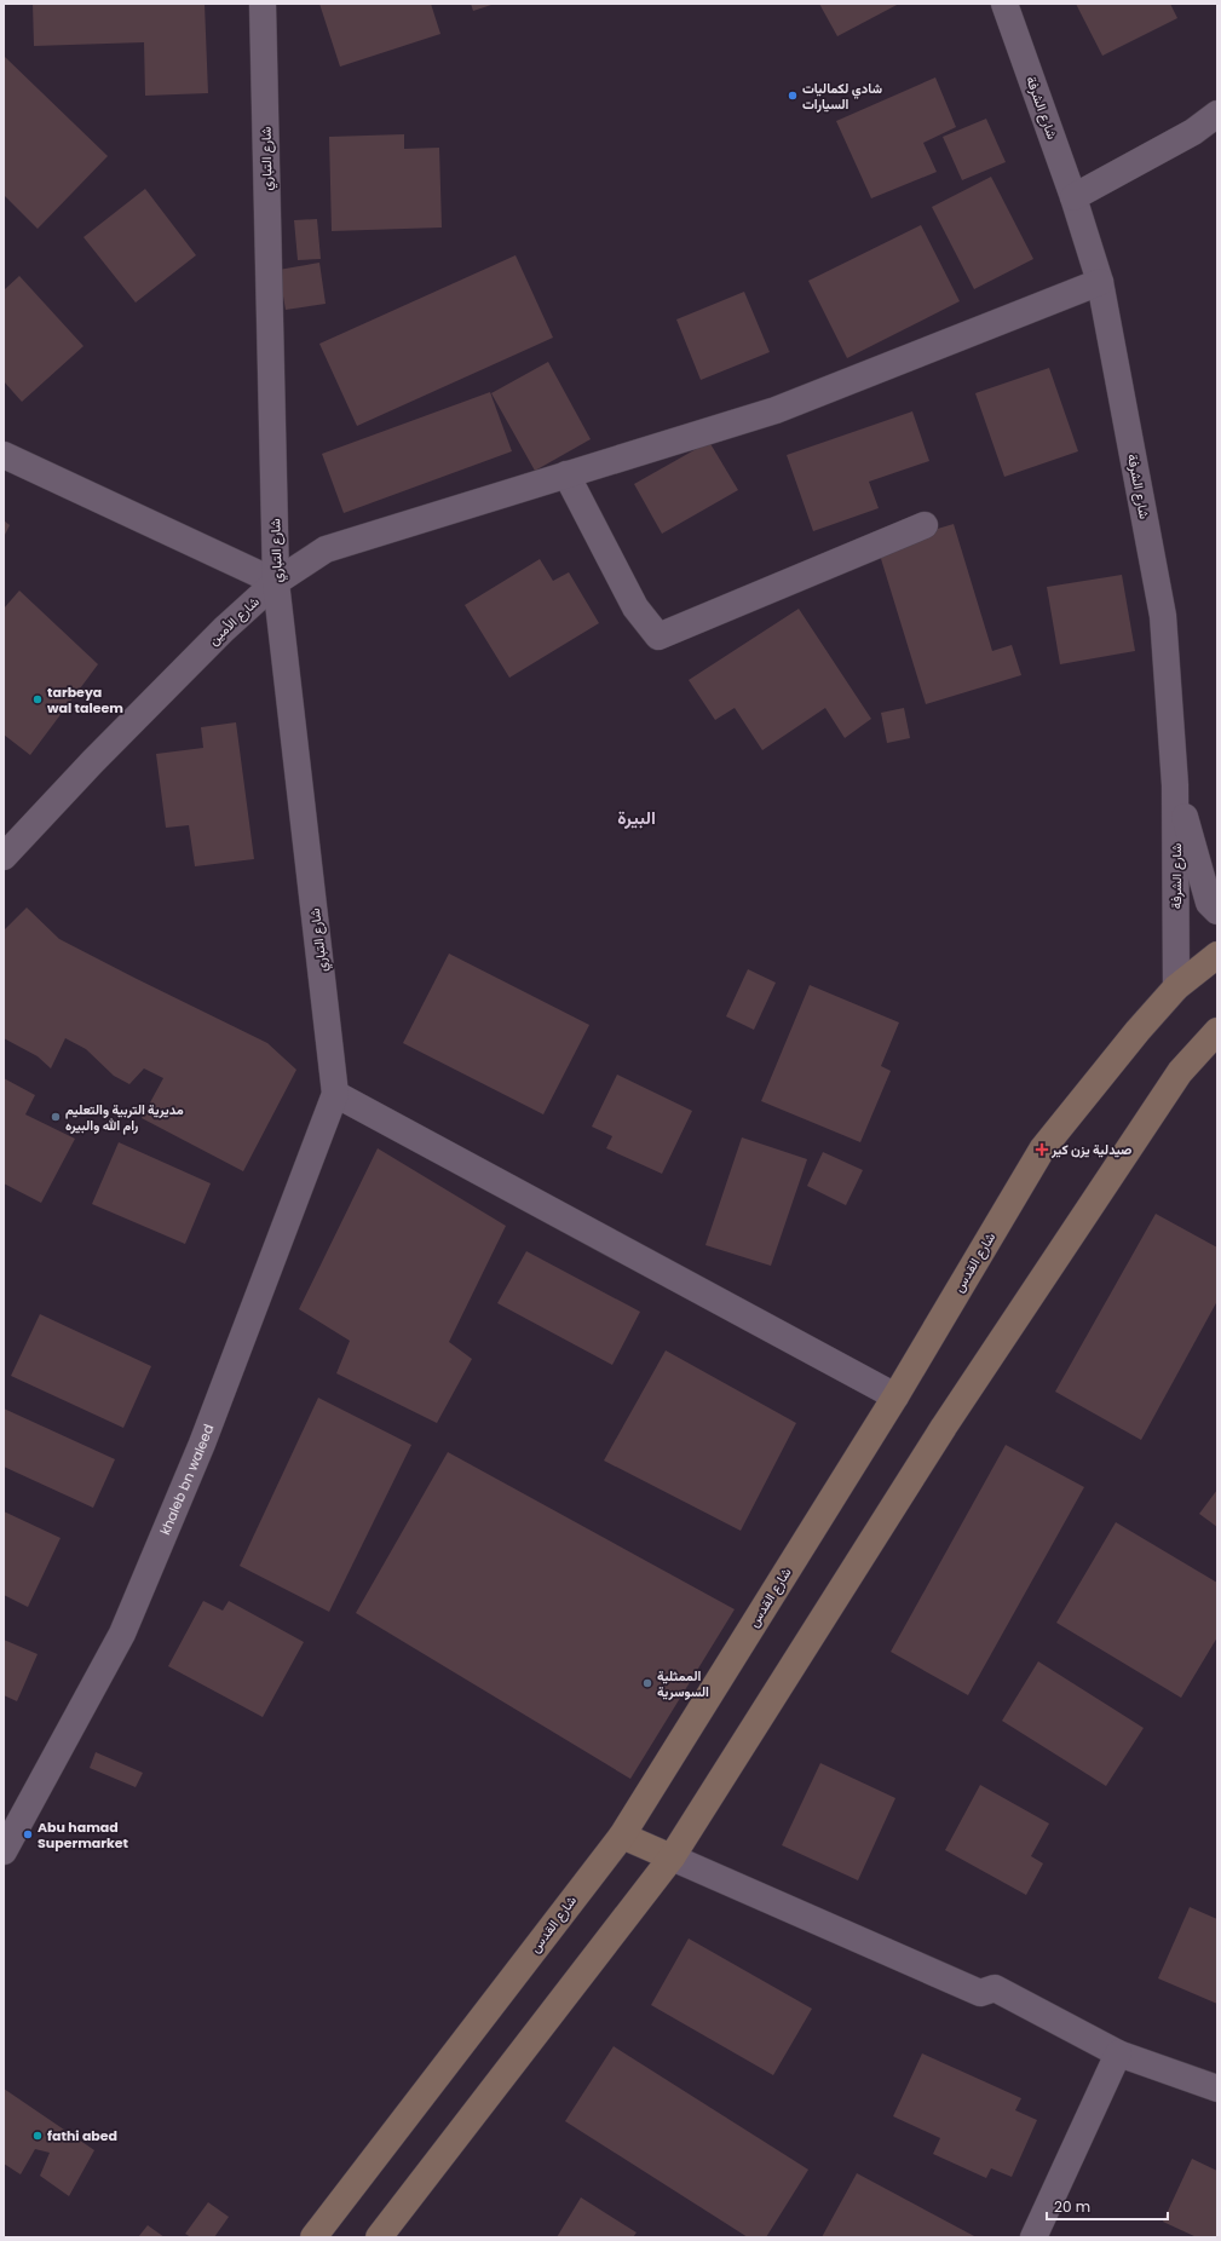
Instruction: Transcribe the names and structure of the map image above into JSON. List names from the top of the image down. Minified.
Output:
{"streets":{"main road":["شارع القدس"],"street":["شارع الشرفة","شارع التباري","شارع الأمين","khaleb bn waleed"]},"crossings":[["شارع الشرفة","شارع الأمين"],["شارع الشرفة","شارع القدس"],["شارع التباري","شارع الأمين"],["شارع التباري","khaleb bn waleed"]],"districts":["البيرة"],"places":{"other":["شادي لكماليات السيارات","tarbeya wal taleem","مديرية التربية والتعليم رام الله والبيره","الممثلية السوسرية","Abu hamad Supermarket","fathi abed"],"health":["صيدلية يزن كير"]},"scale_bar":"20 m"}
